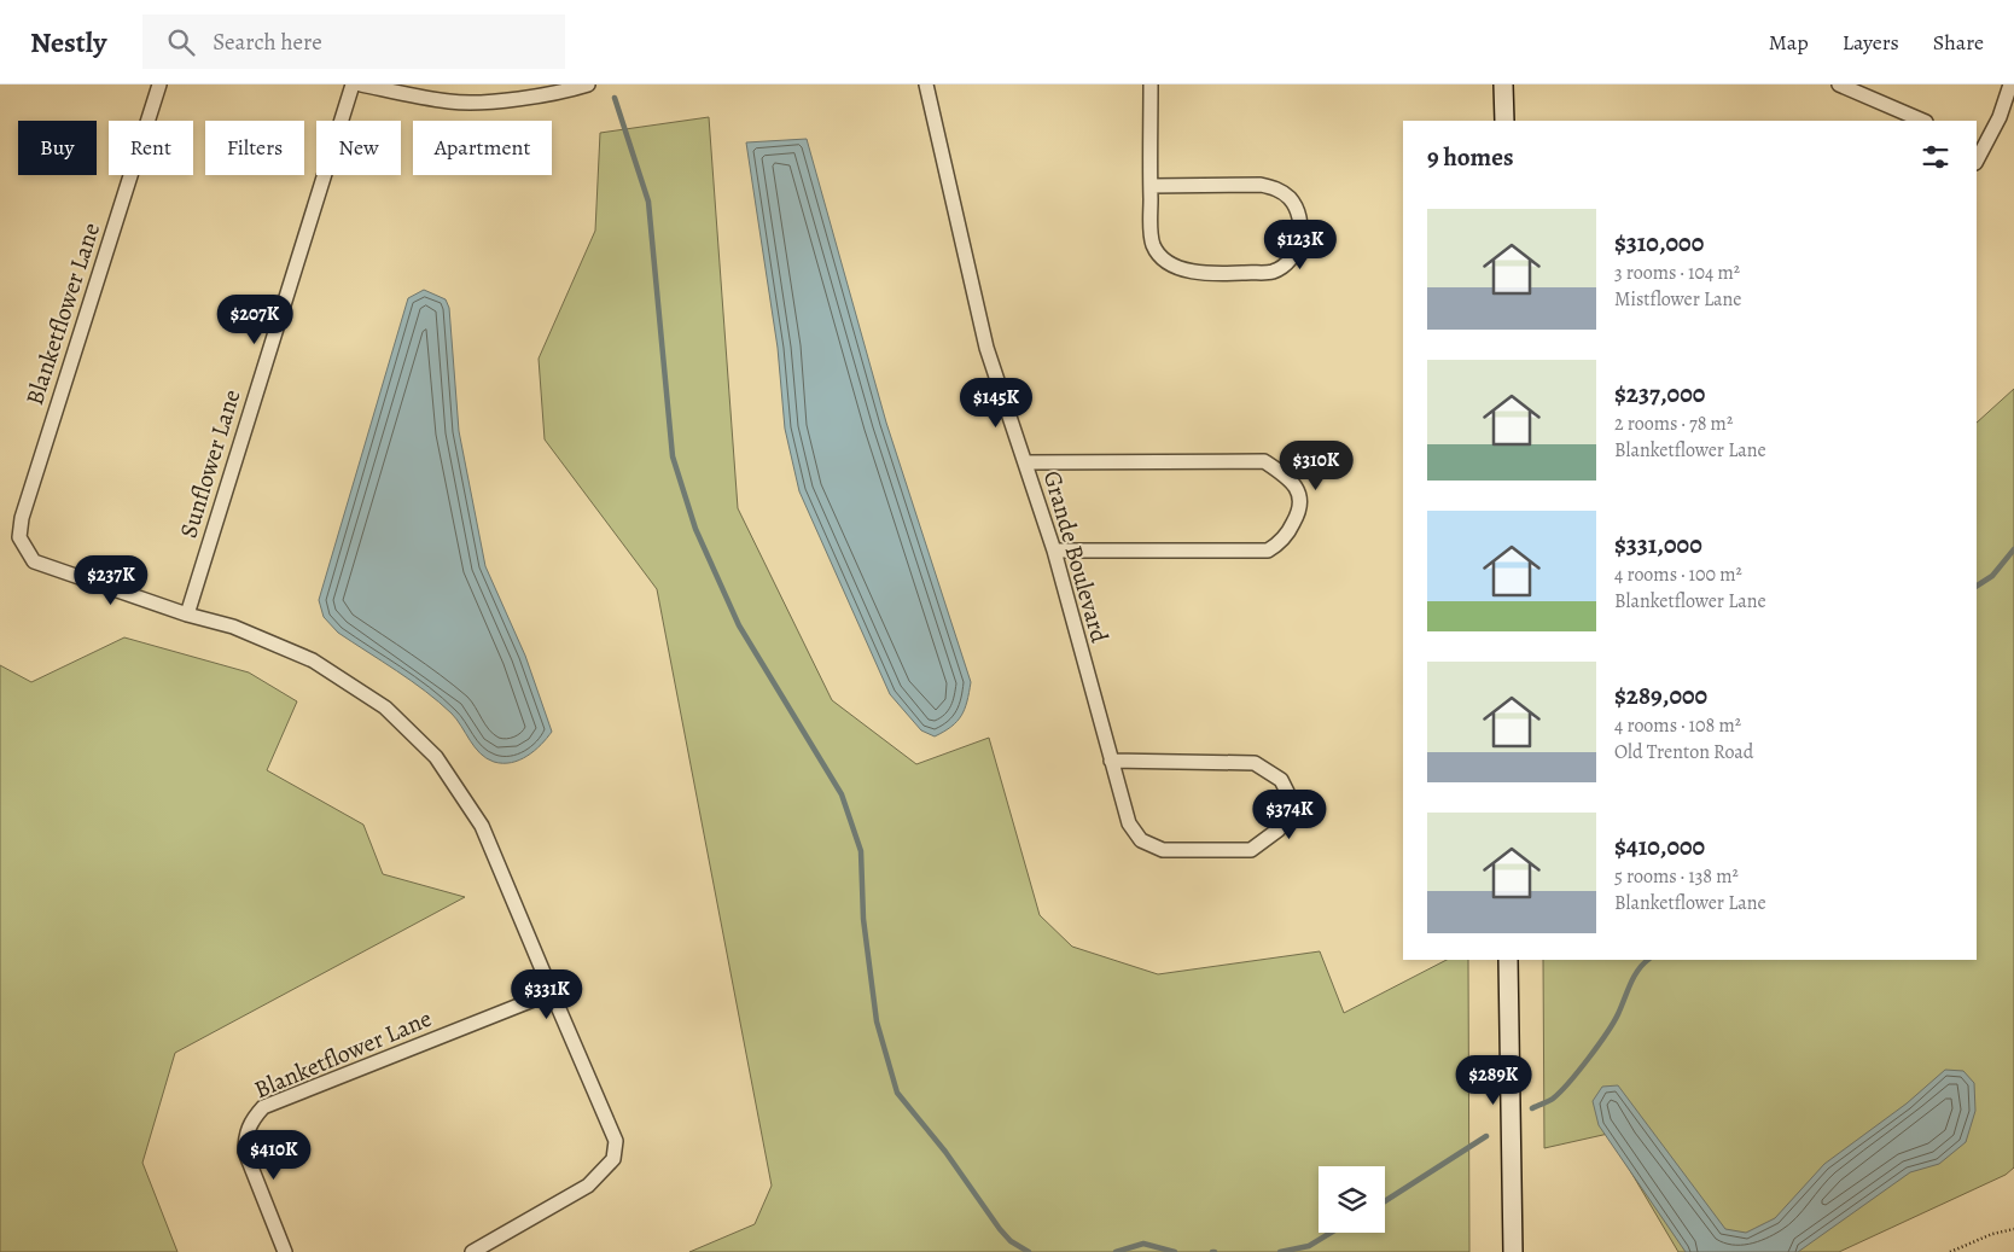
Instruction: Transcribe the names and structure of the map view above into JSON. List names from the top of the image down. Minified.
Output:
{"streets":{"street":["Blanketflower Lane","Sunflower Lane","Grande Boulevard"]},"crossings":[["Blanketflower Lane","Sunflower Lane"]],"page":{"header":"Nestly","search":"Search here","nav":["Map","Layers","Share"],"chip":["Buy","Rent","Filters","New","Apartment"],"heading":"9 homes","list":[{"name":"$310,000","note":"3 rooms · 104 m² · Mistflower Lane"},{"name":"$237,000","note":"2 rooms · 78 m² · Blanketflower Lane"},{"name":"$331,000","note":"4 rooms · 100 m² · Blanketflower Lane"},{"name":"$289,000","note":"4 rooms · 108 m² · Old Trenton Road"},{"name":"$410,000","note":"5 rooms · 138 m² · Blanketflower Lane"}],"price":["$123K","$207K","$145K","$310K","$237K","$374K","$331K","$289K","$410K"]}}
